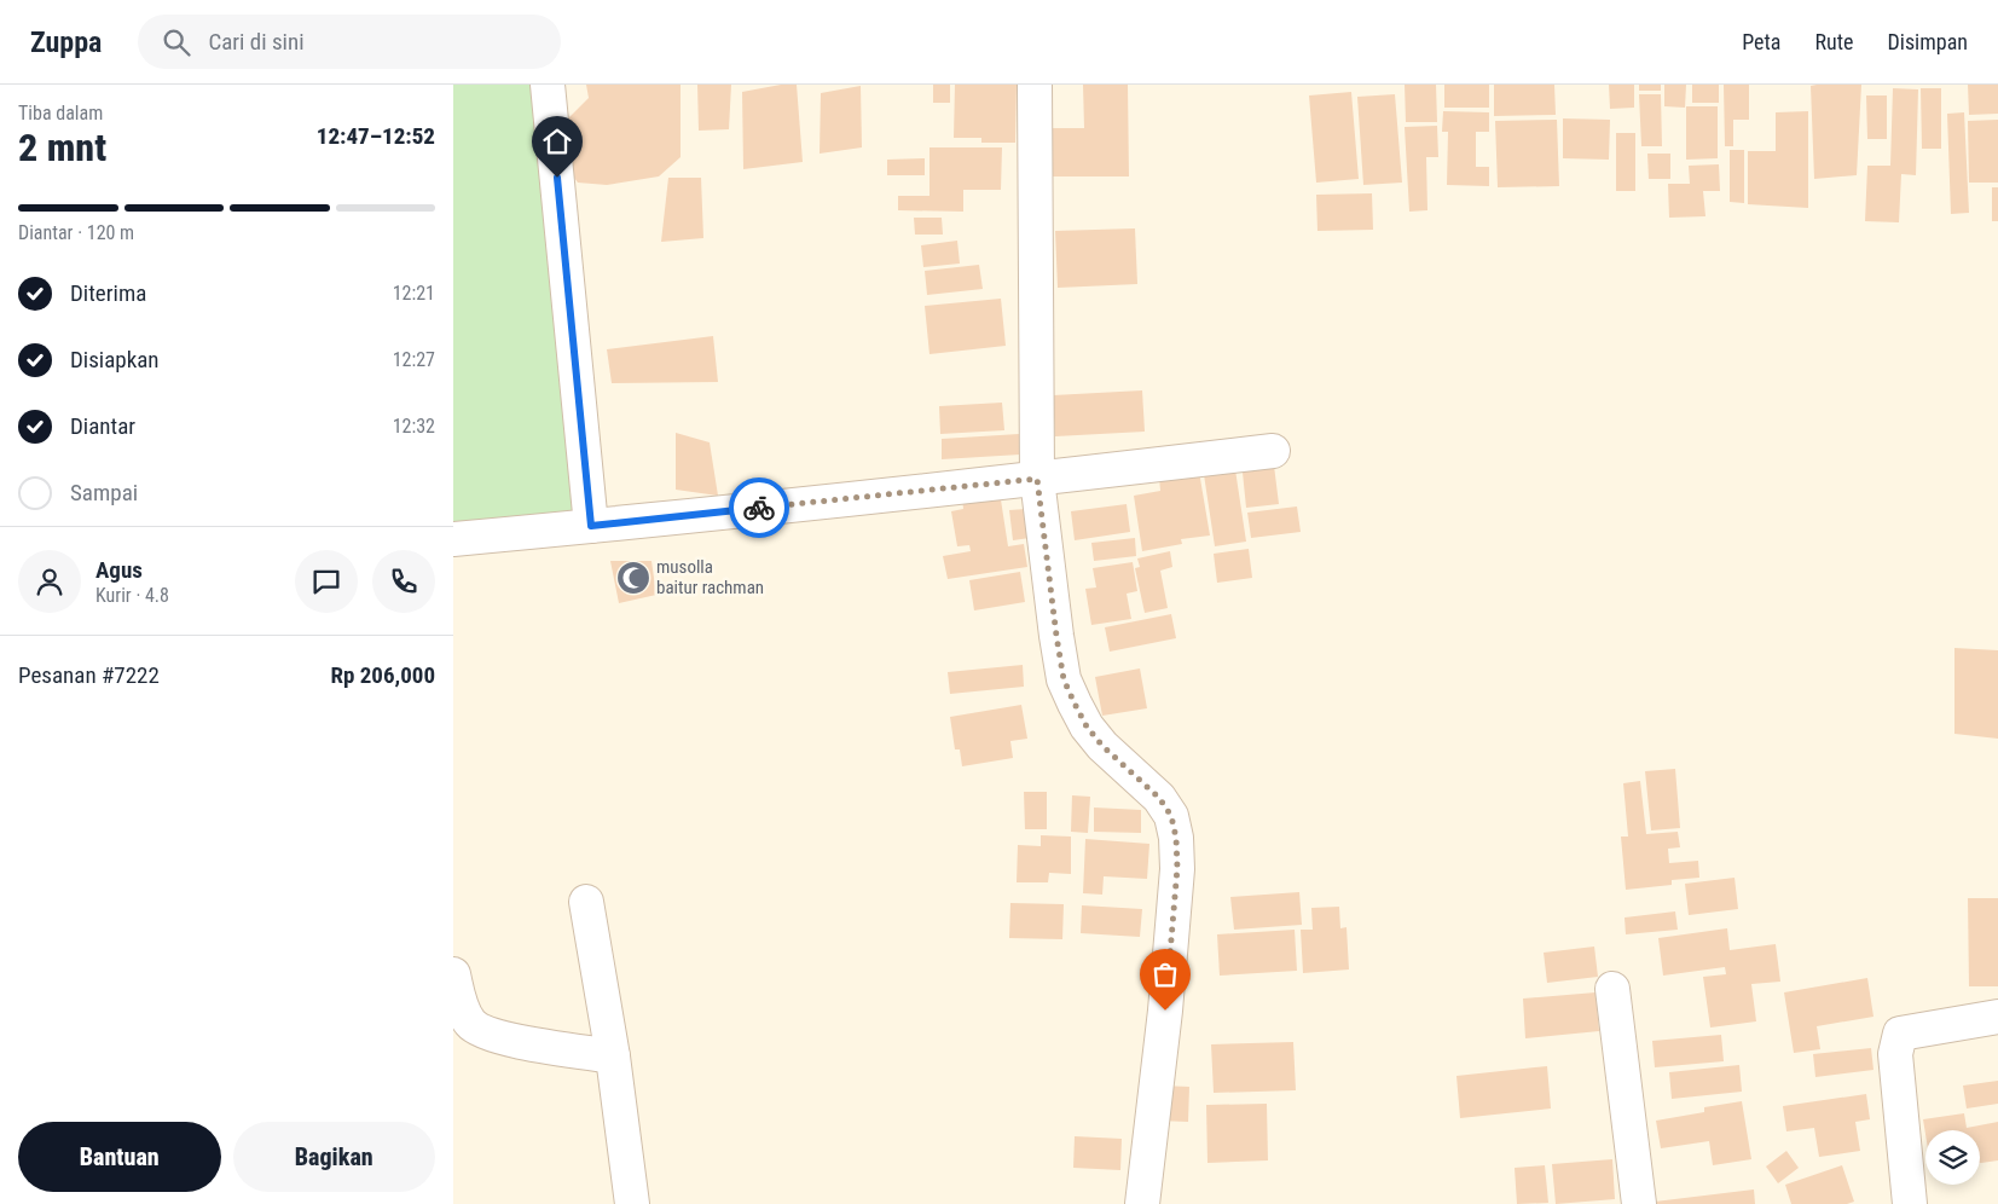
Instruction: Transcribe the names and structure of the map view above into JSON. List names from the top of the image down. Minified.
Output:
{"places":{"mosque":["musolla baitur rachman"]},"page":{"header":"Zuppa","search":"Cari di sini","nav":["Peta","Rute","Disimpan"],"heading":["2 mnt","Tiba dalam","12:47–12:52"],"panel":["Agus","Kurir · 4.8","Pesanan #7222","Rp 206,000"],"bar":"Diantar · 120 m","list":[["Diterima","12:21"],["Disiapkan","12:27"],["Diantar","12:32"],"Sampai"],"buttons":["Bantuan","Bagikan"]}}
